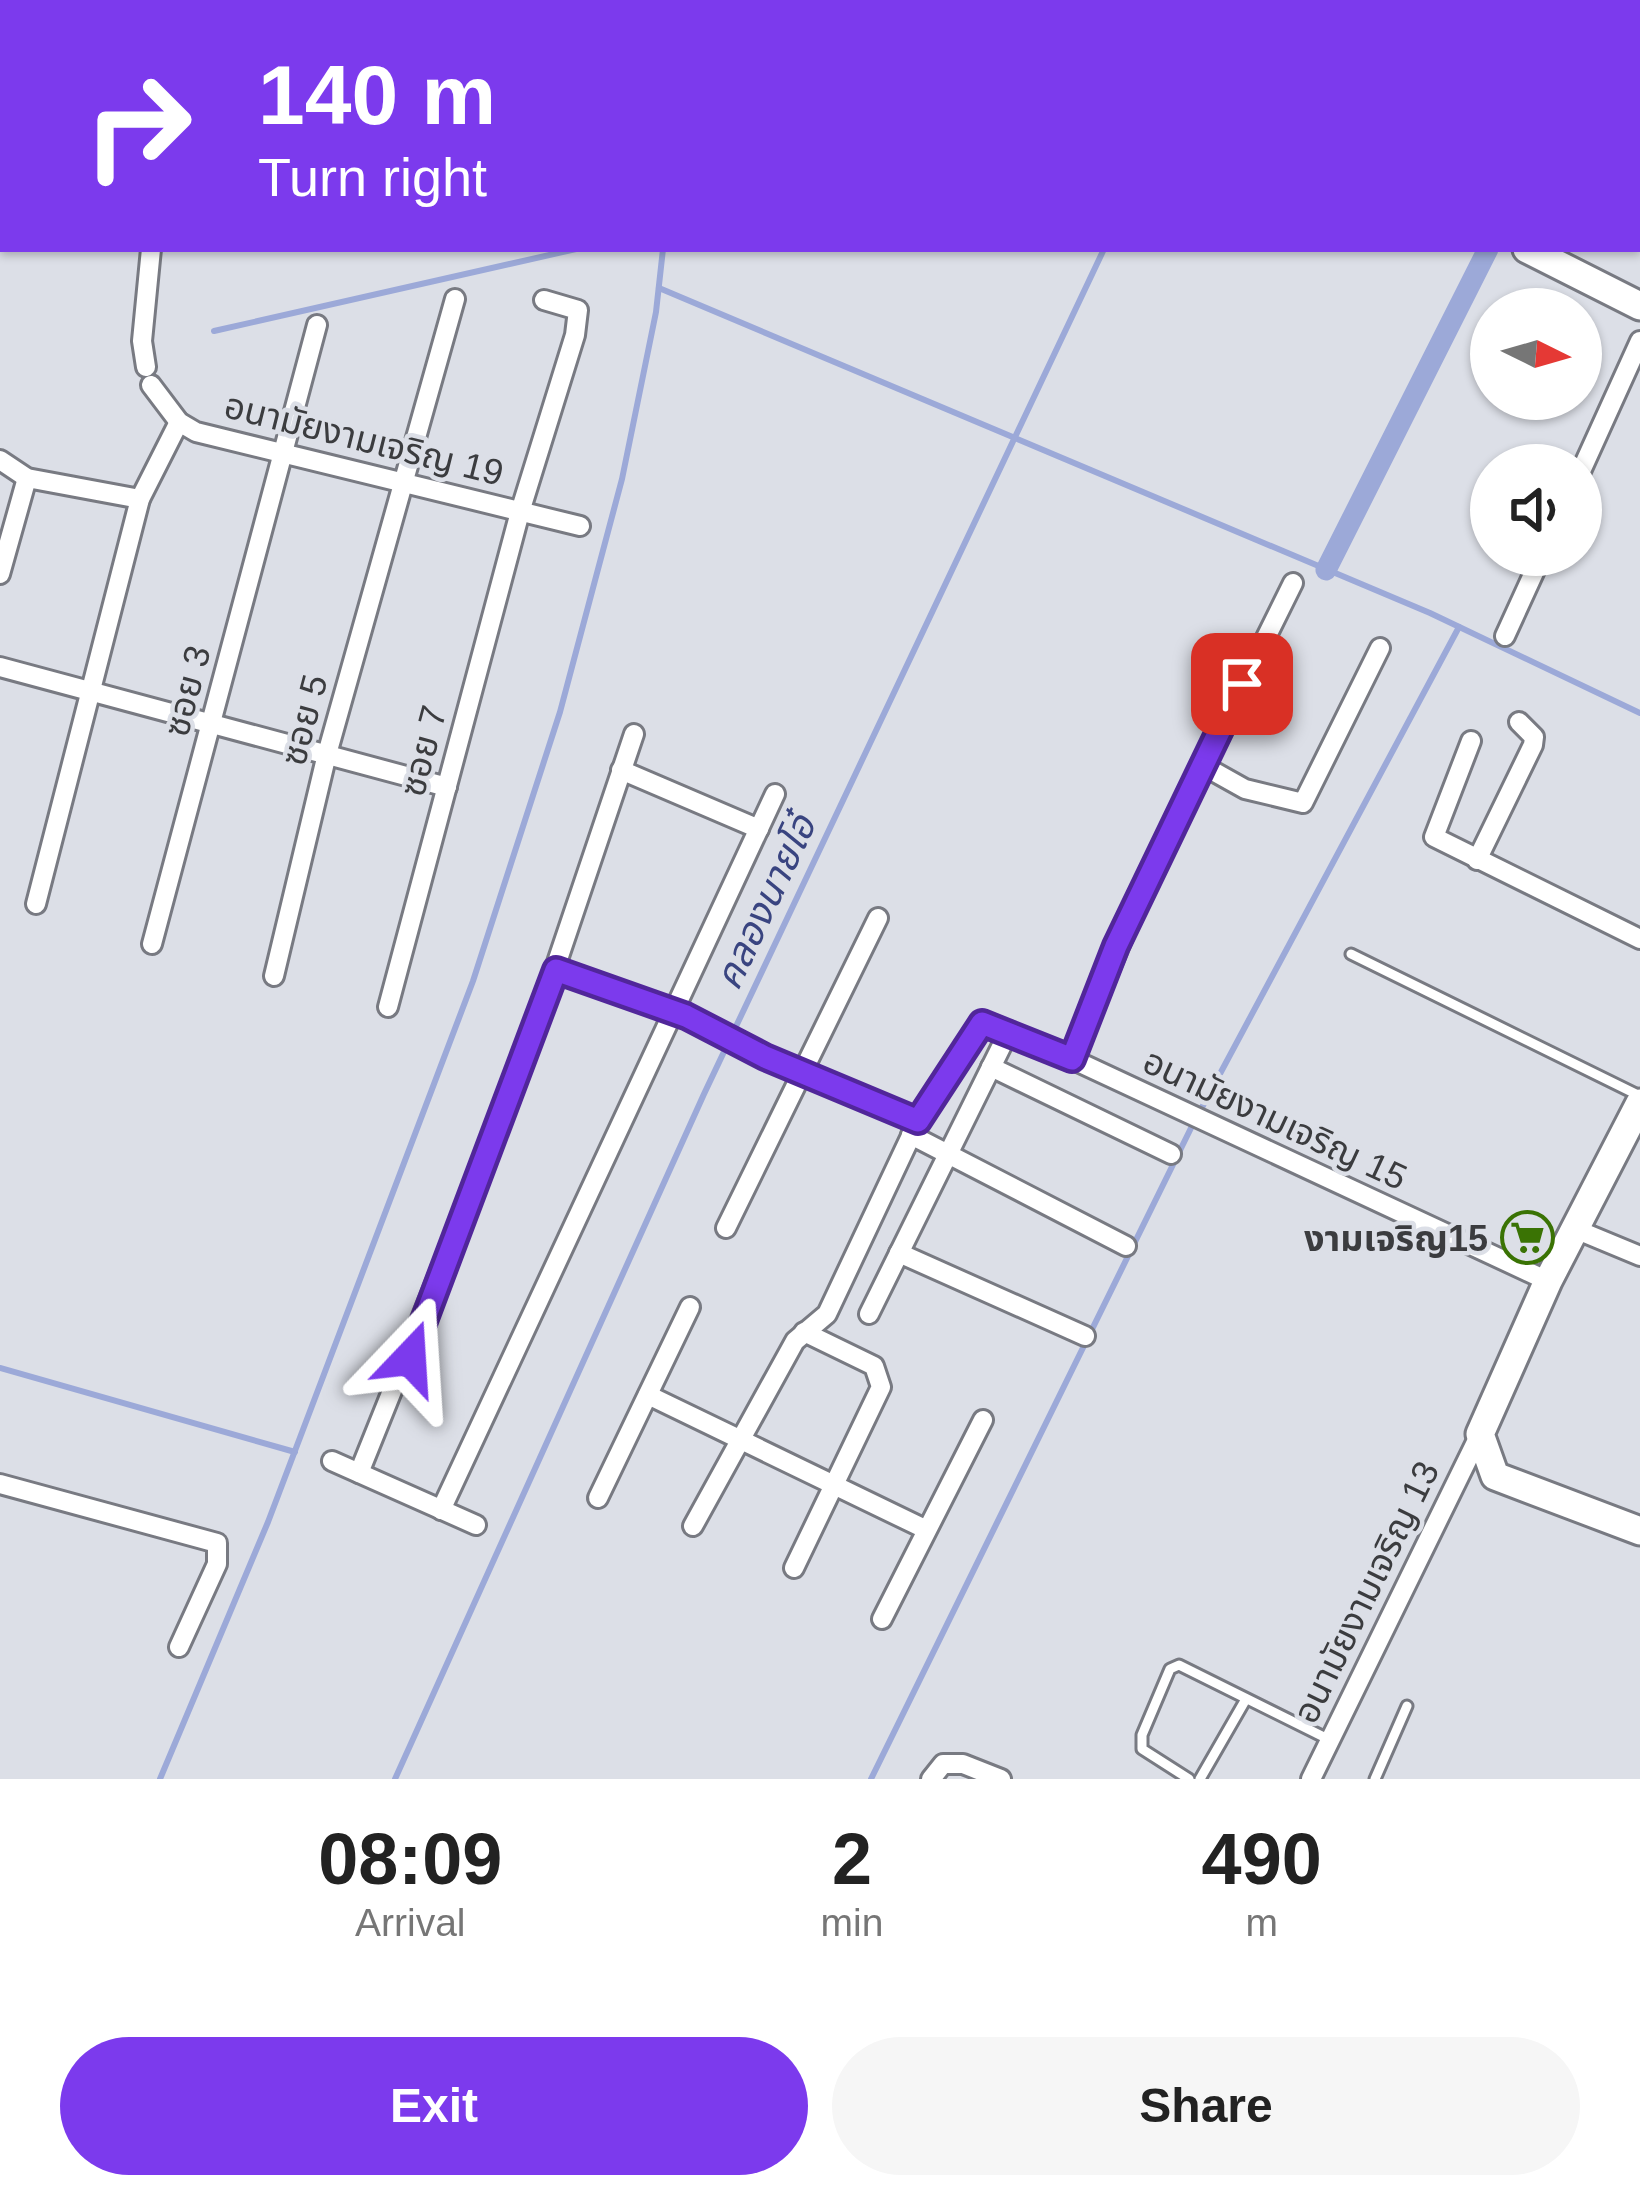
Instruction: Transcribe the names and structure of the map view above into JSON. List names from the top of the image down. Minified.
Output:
{"streets":{"street":["อนามัยงามเจริญ 19","ซอย 3","ซอย 5","ซอย 7","อนามัยงามเจริญ 15","อนามัยงามเจริญ 13"]},"crossings":[["อนามัยงามเจริญ 19","ซอย 3"],["อนามัยงามเจริญ 19","ซอย 5"],["อนามัยงามเจริญ 19","ซอย 7"]],"water":["คลองนายโอ๋"],"places":{"supermarket":["งามเจริญ15"]},"north":"right","page":{"turn":["140 m","Turn right"],"eta":["08:09","Arrival","2","min","490","m"],"buttons":["Exit","Share"]}}
